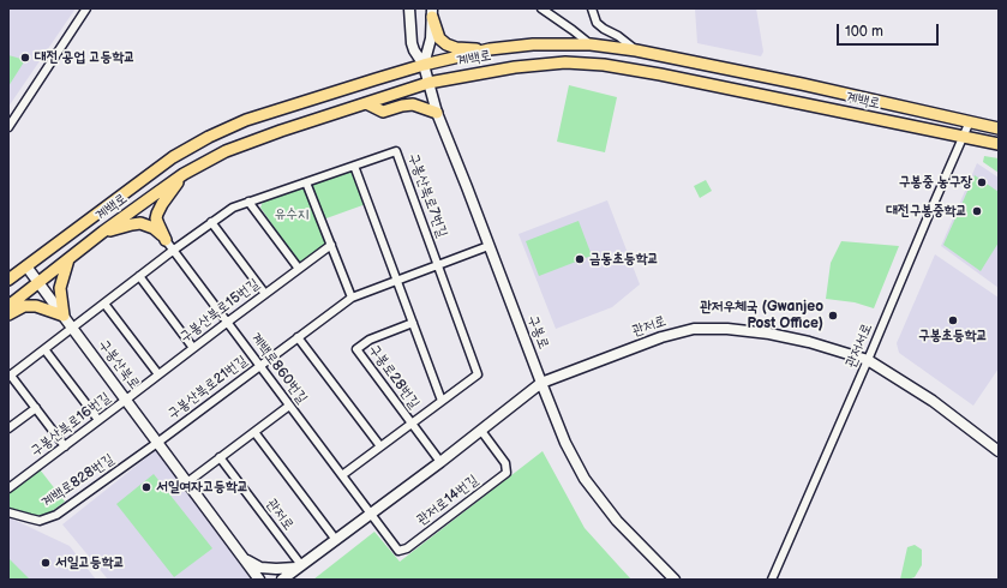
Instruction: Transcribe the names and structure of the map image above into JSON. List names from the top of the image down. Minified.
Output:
{"streets":{"main road":["계백로"],"street":["구봉산북로7번길","구봉산북로15번길","관저로","구봉로","관저서로","구봉산북로","계백로860번길","구봉로28번길","구봉산북로21번길","구봉산북로16번길","계백로828번길","관저로14번길"]},"crossings":[["계백로","구봉로"],["계백로","관저서로"],["계백로","구봉산북로"],["구봉산북로7번길","구봉산북로"],["구봉산북로7번길","계백로860번길"],["구봉산북로7번길","구봉로28번길"],["구봉산북로7번길","구봉산북로21번길"],["구봉산북로15번길","구봉산북로"],["구봉산북로15번길","계백로860번길"],["구봉산북로15번길","구봉산북로16번길"],["관저로","구봉로"],["관저로","관저서로"],["관저로","계백로860번길"],["관저로","구봉로28번길"],["관저로","관저로14번길"],["구봉로","구봉산북로21번길"],["구봉산북로","구봉산북로21번길"],["구봉산북로","구봉산북로16번길"],["구봉산북로","계백로828번길"],["계백로860번길","구봉로28번길"],["계백로860번길","구봉산북로21번길"],["계백로860번길","관저로14번길"],["구봉로28번길","구봉산북로21번길"],["구봉산북로21번길","계백로828번길"]],"parks":["유수지"],"places":["대전 공업 고등학교","구봉중 농구장","대전구봉중학교","금동초등학교","관저우체국 (Gwanjeo Post Office)","구봉초등학교","서일여자고등학교","서일고등학교"],"scale_bar":"100 m"}
